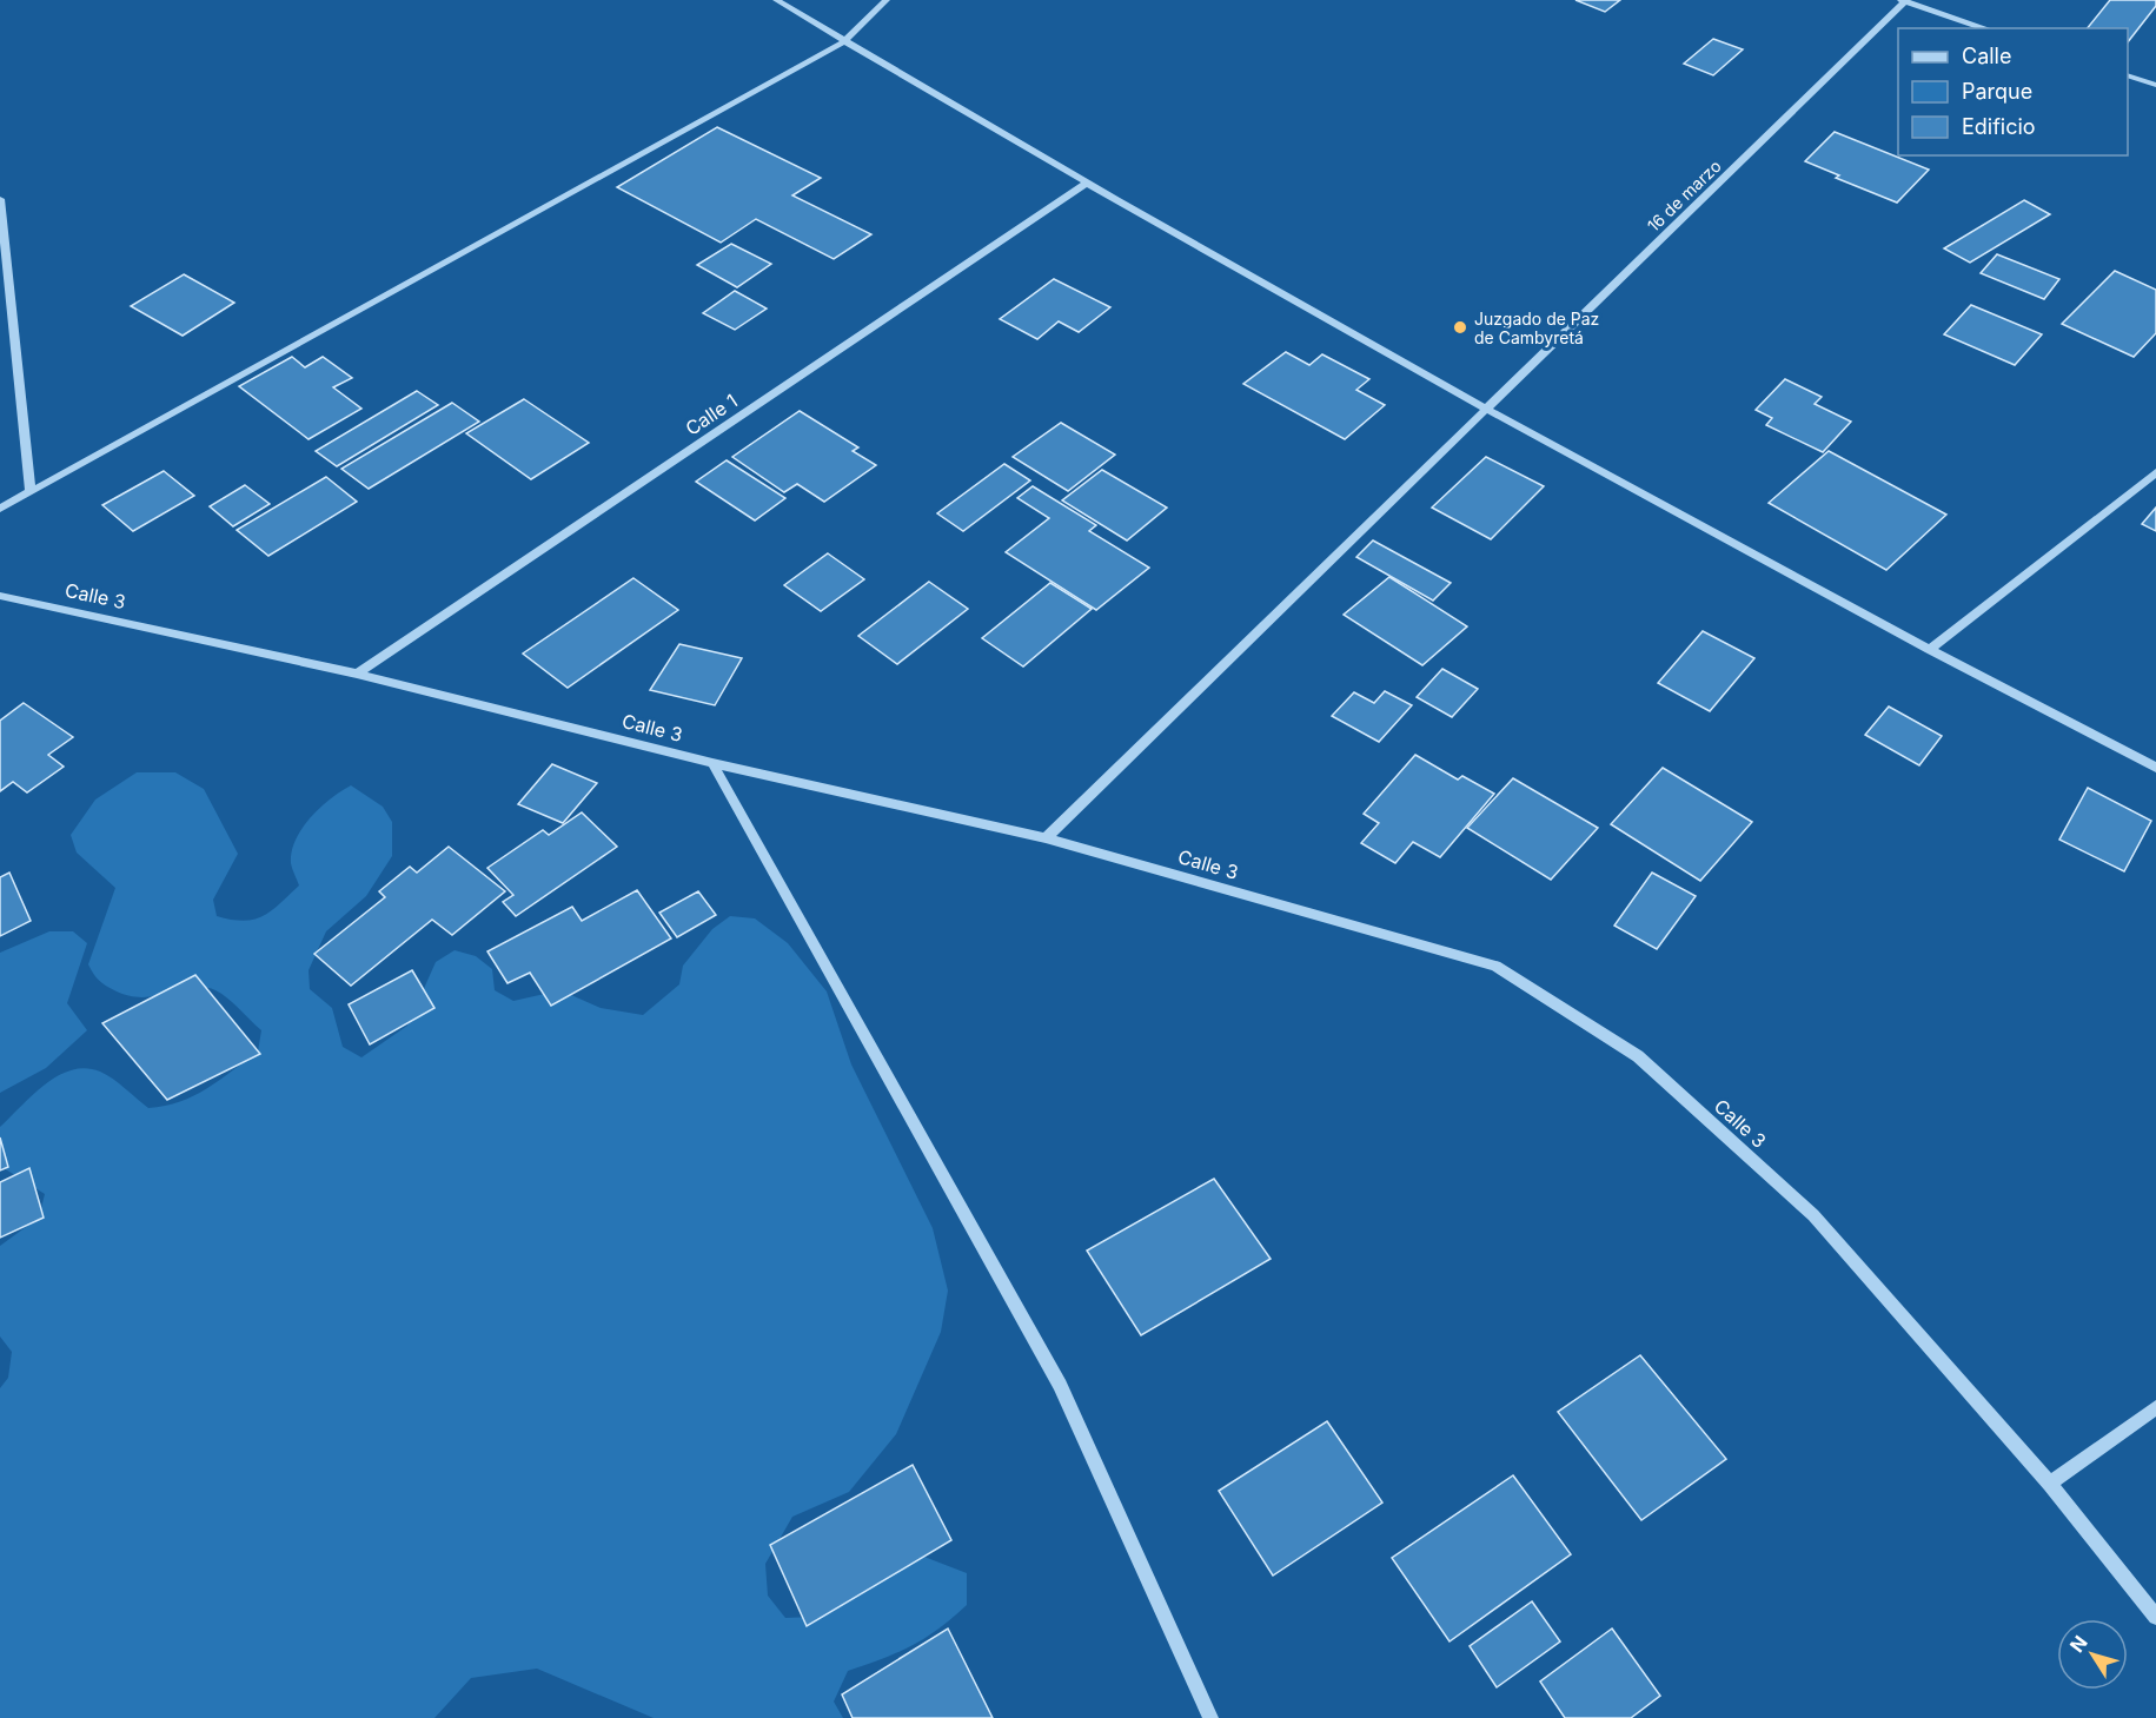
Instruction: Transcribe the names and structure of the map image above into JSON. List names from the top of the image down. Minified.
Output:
{"streets":{"street":["16 de marzo","Calle 1","Calle 3"]},"crossings":[["16 de marzo","Calle 3"],["Calle 1","Calle 3"]],"places":["Juzgado de Paz de Cambyretá"],"legend":["Calle","Parque","Edificio"],"north":"top left"}
